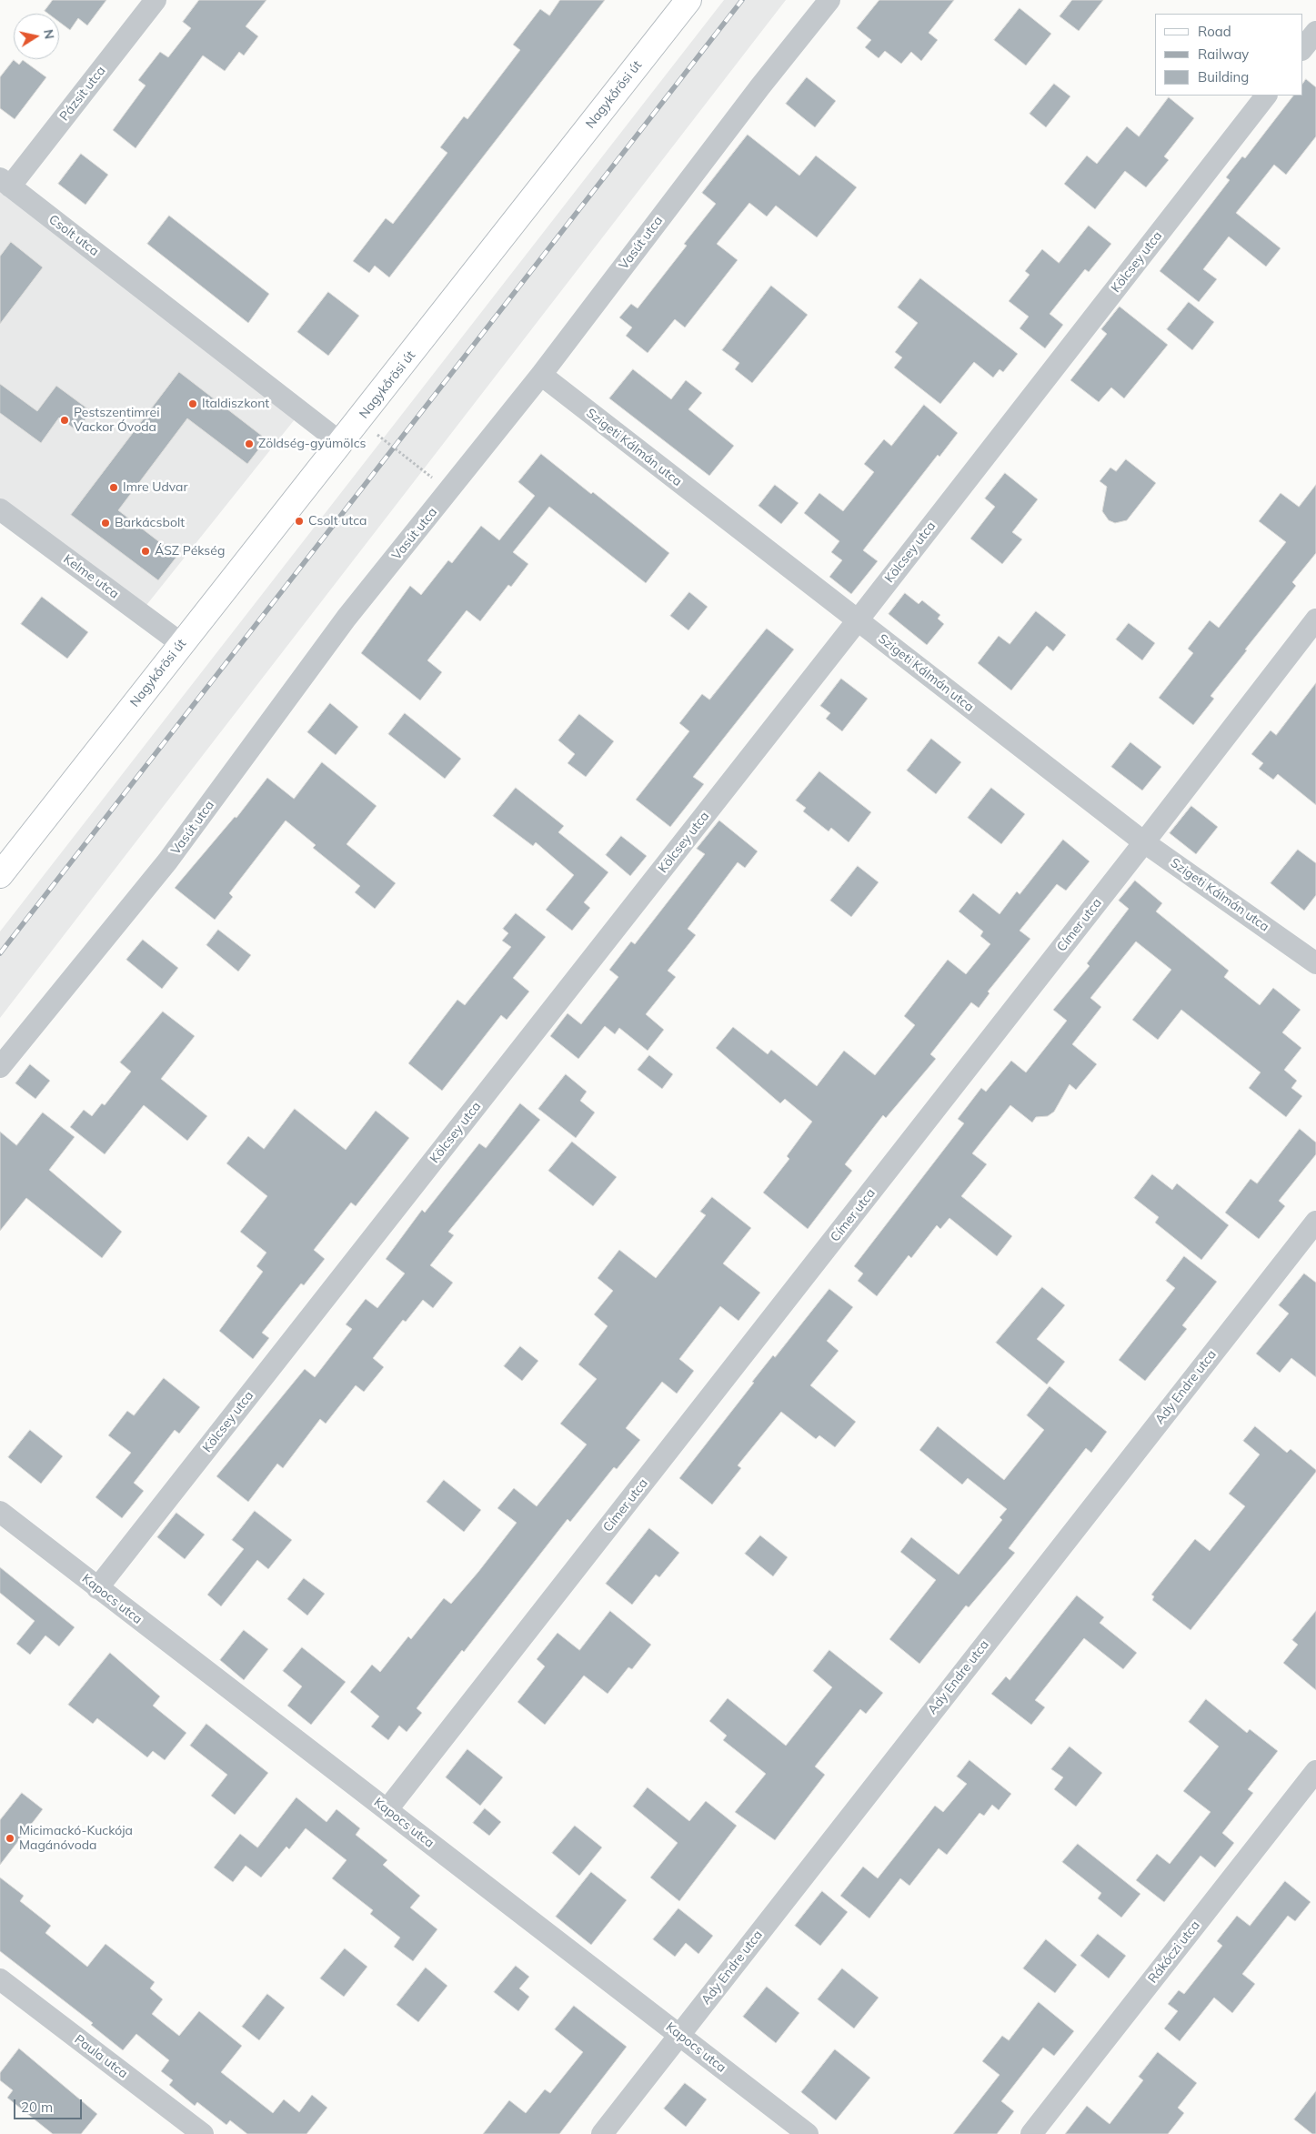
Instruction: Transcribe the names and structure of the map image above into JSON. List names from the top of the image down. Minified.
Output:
{"streets":{"main road":["Nagykőrösi út"],"street":["Pázsit utca","Csolt utca","Vasút utca","Kölcsey utca","Szigeti Kálmán utca","Kelme utca","Címer utca","Ady Endre utca","Kapocs utca","Rákóczi utca","Paula utca"]},"crossings":[["Pázsit utca","Csolt utca"],["Nagykőrösi út","Csolt utca"],["Nagykőrösi út","Kelme utca"],["Vasút utca","Szigeti Kálmán utca"],["Kölcsey utca","Szigeti Kálmán utca"],["Kölcsey utca","Kapocs utca"],["Szigeti Kálmán utca","Címer utca"],["Címer utca","Kapocs utca"],["Ady Endre utca","Kapocs utca"]],"places":["Italdiszkont","Pestszentimrei Vackor Óvoda","Zöldség-gyümölcs","Imre Udvar","Csolt utca","Barkácsbolt","ÁSZ Pékség","Micimackó-Kuckója Magánóvoda"],"legend":["Road","Railway","Building"],"scale_bar":"20 m","north":"right"}
